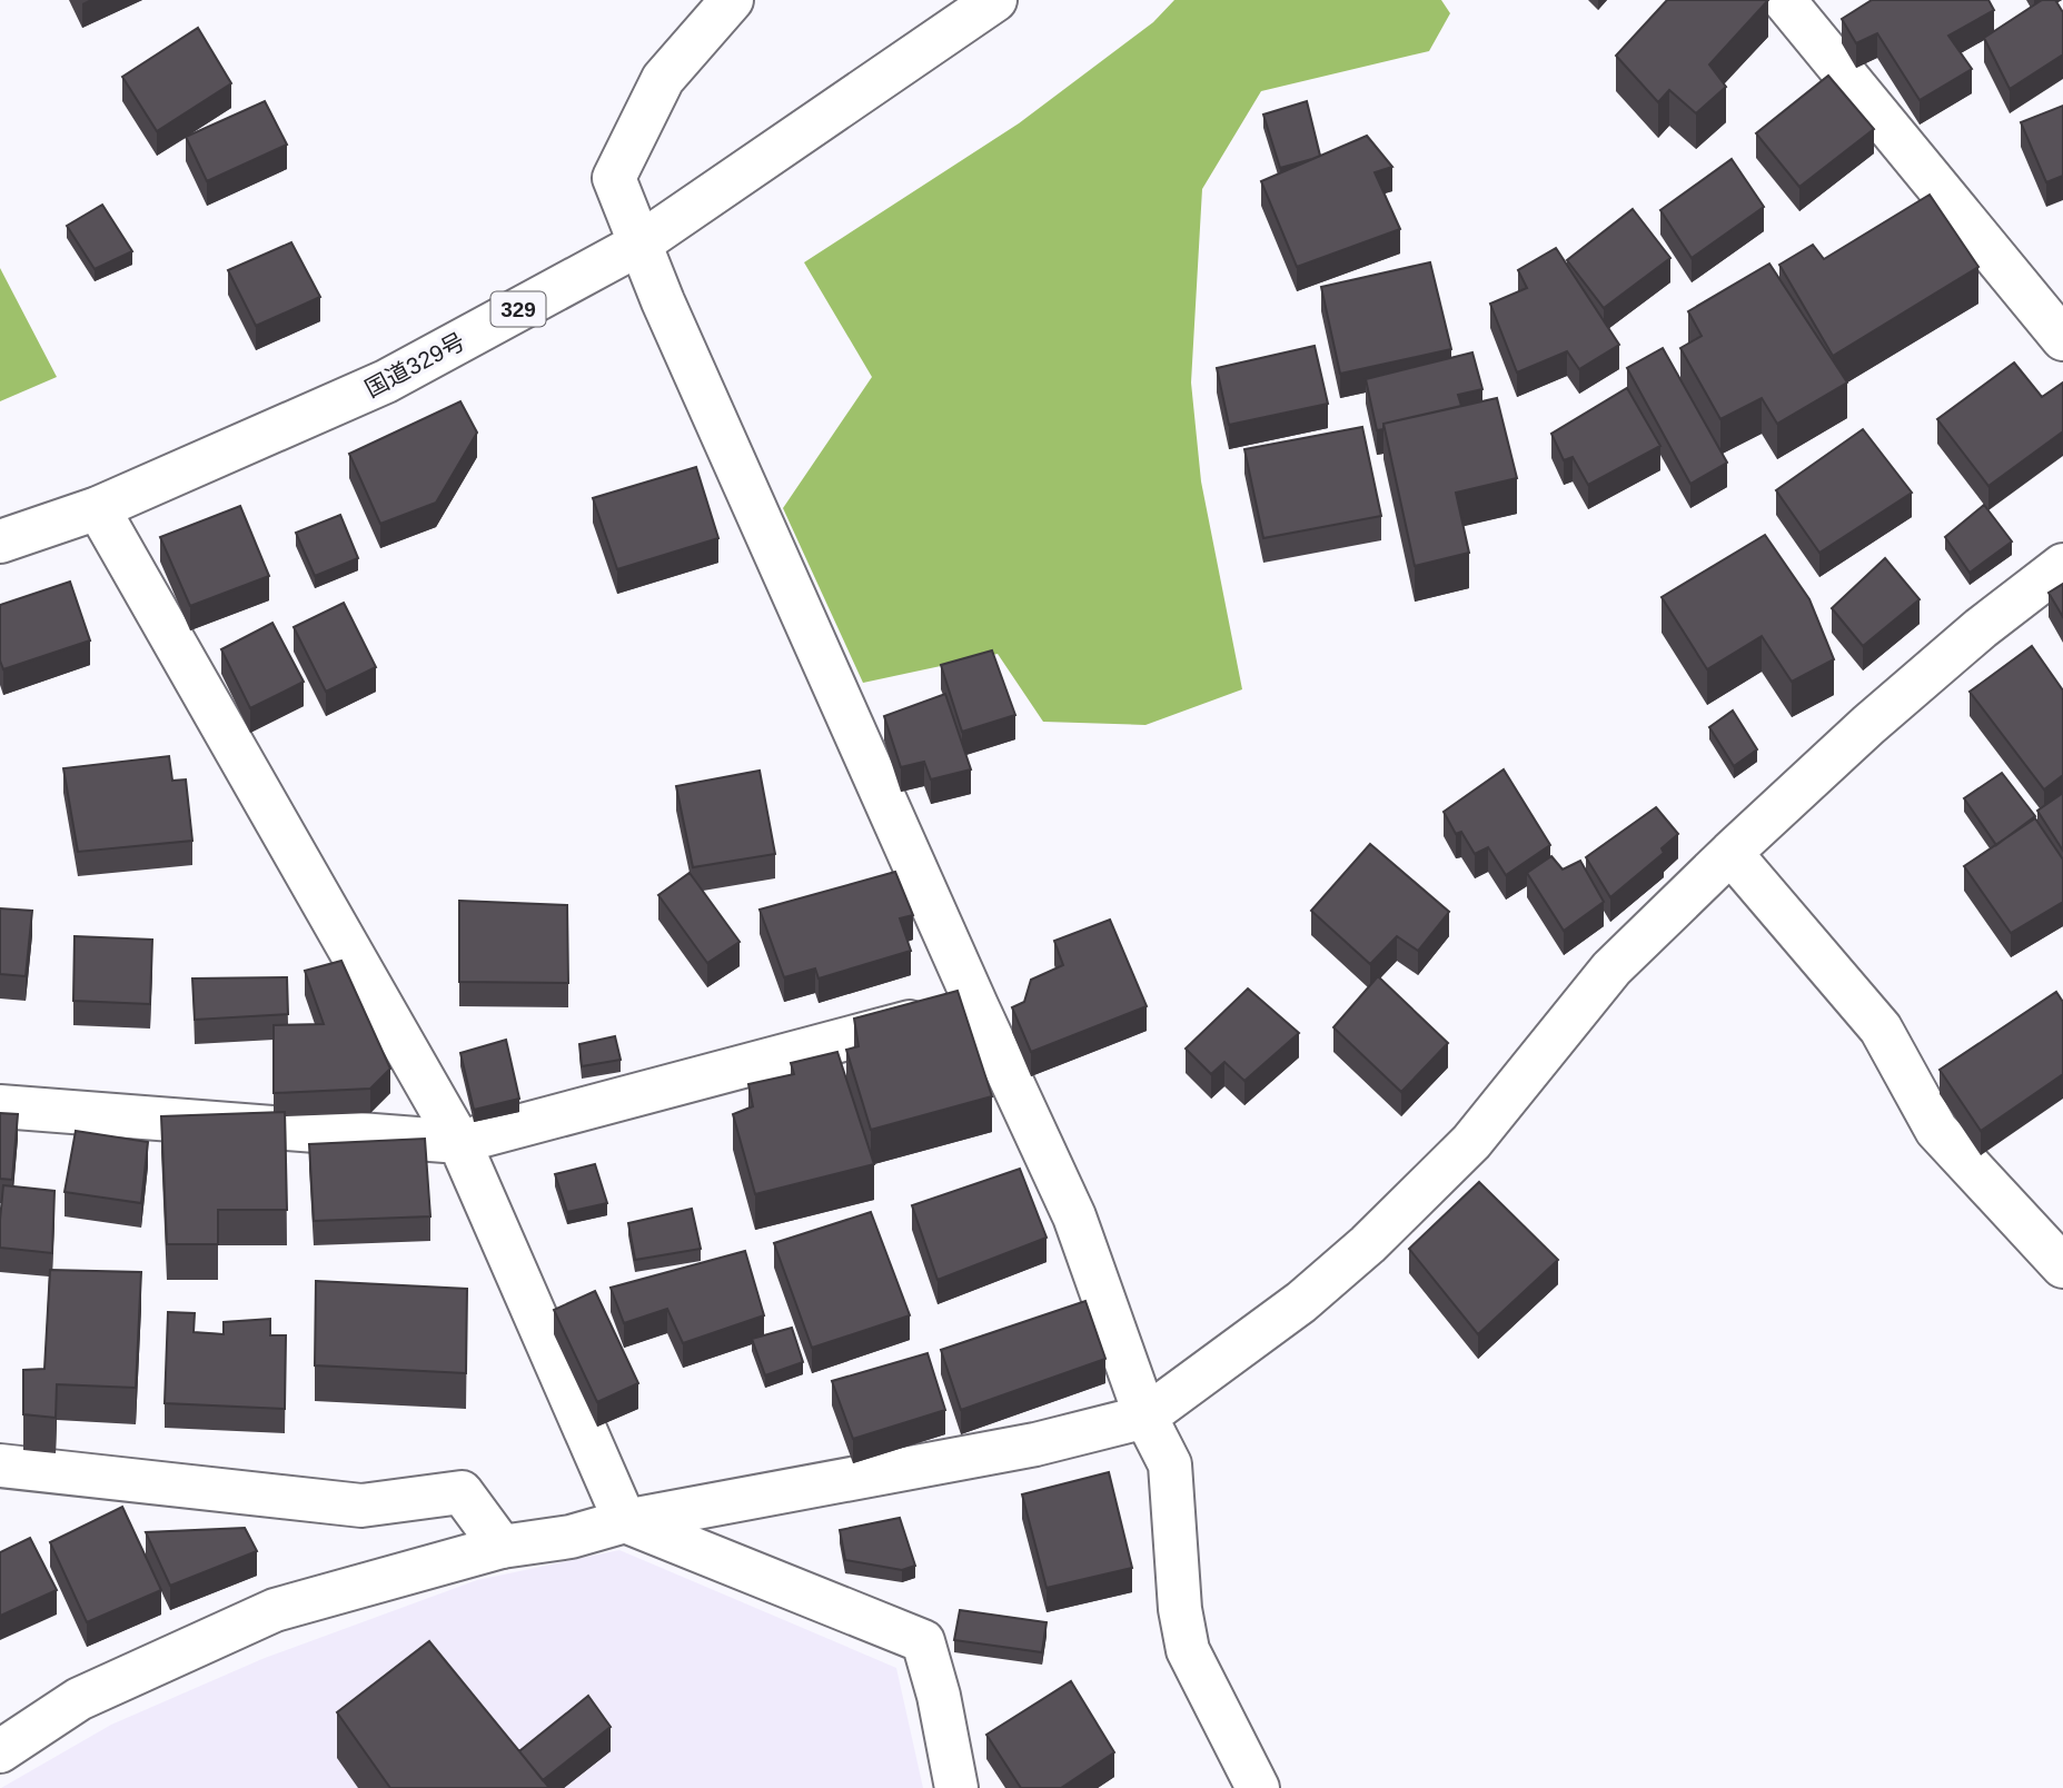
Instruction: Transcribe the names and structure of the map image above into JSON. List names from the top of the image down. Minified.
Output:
{"streets":{"main road":["329","国道329号"]}}
